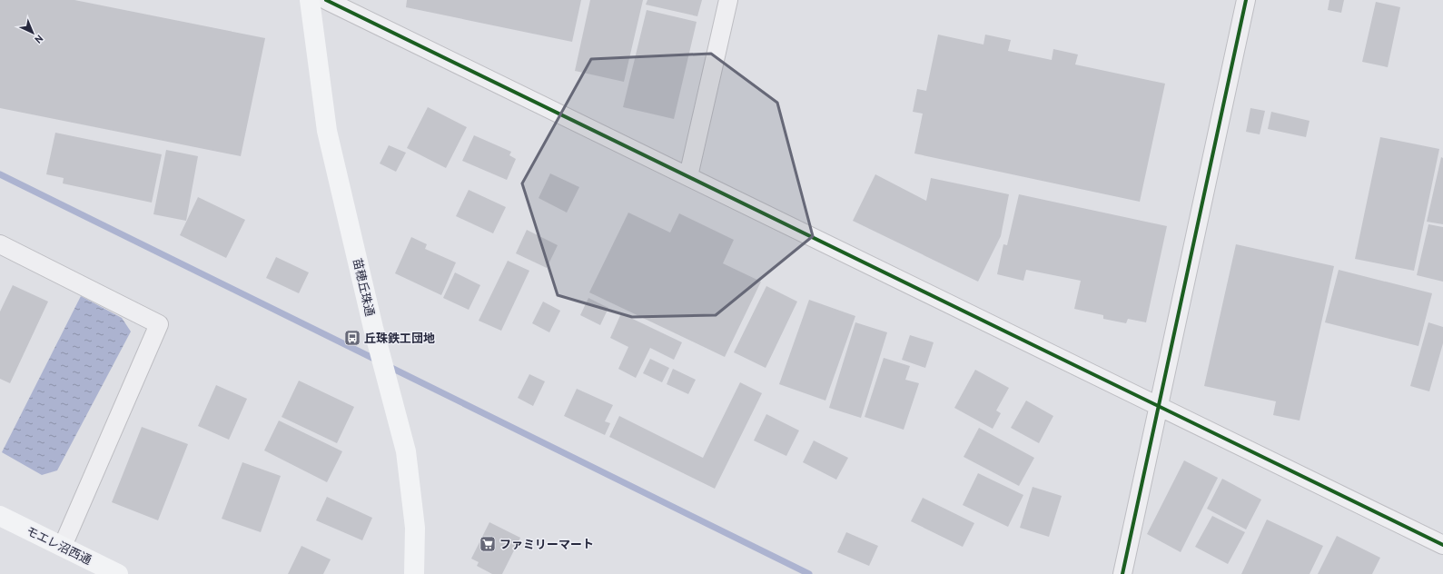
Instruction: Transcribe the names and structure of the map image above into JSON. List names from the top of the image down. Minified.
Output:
{"streets":{"street":["苗穂丘珠通","モエレ沼西通"]},"places":{"bus stop":["丘珠鉄工団地"],"supermarket":["ファミリーマート"]},"north":"bottom right"}
